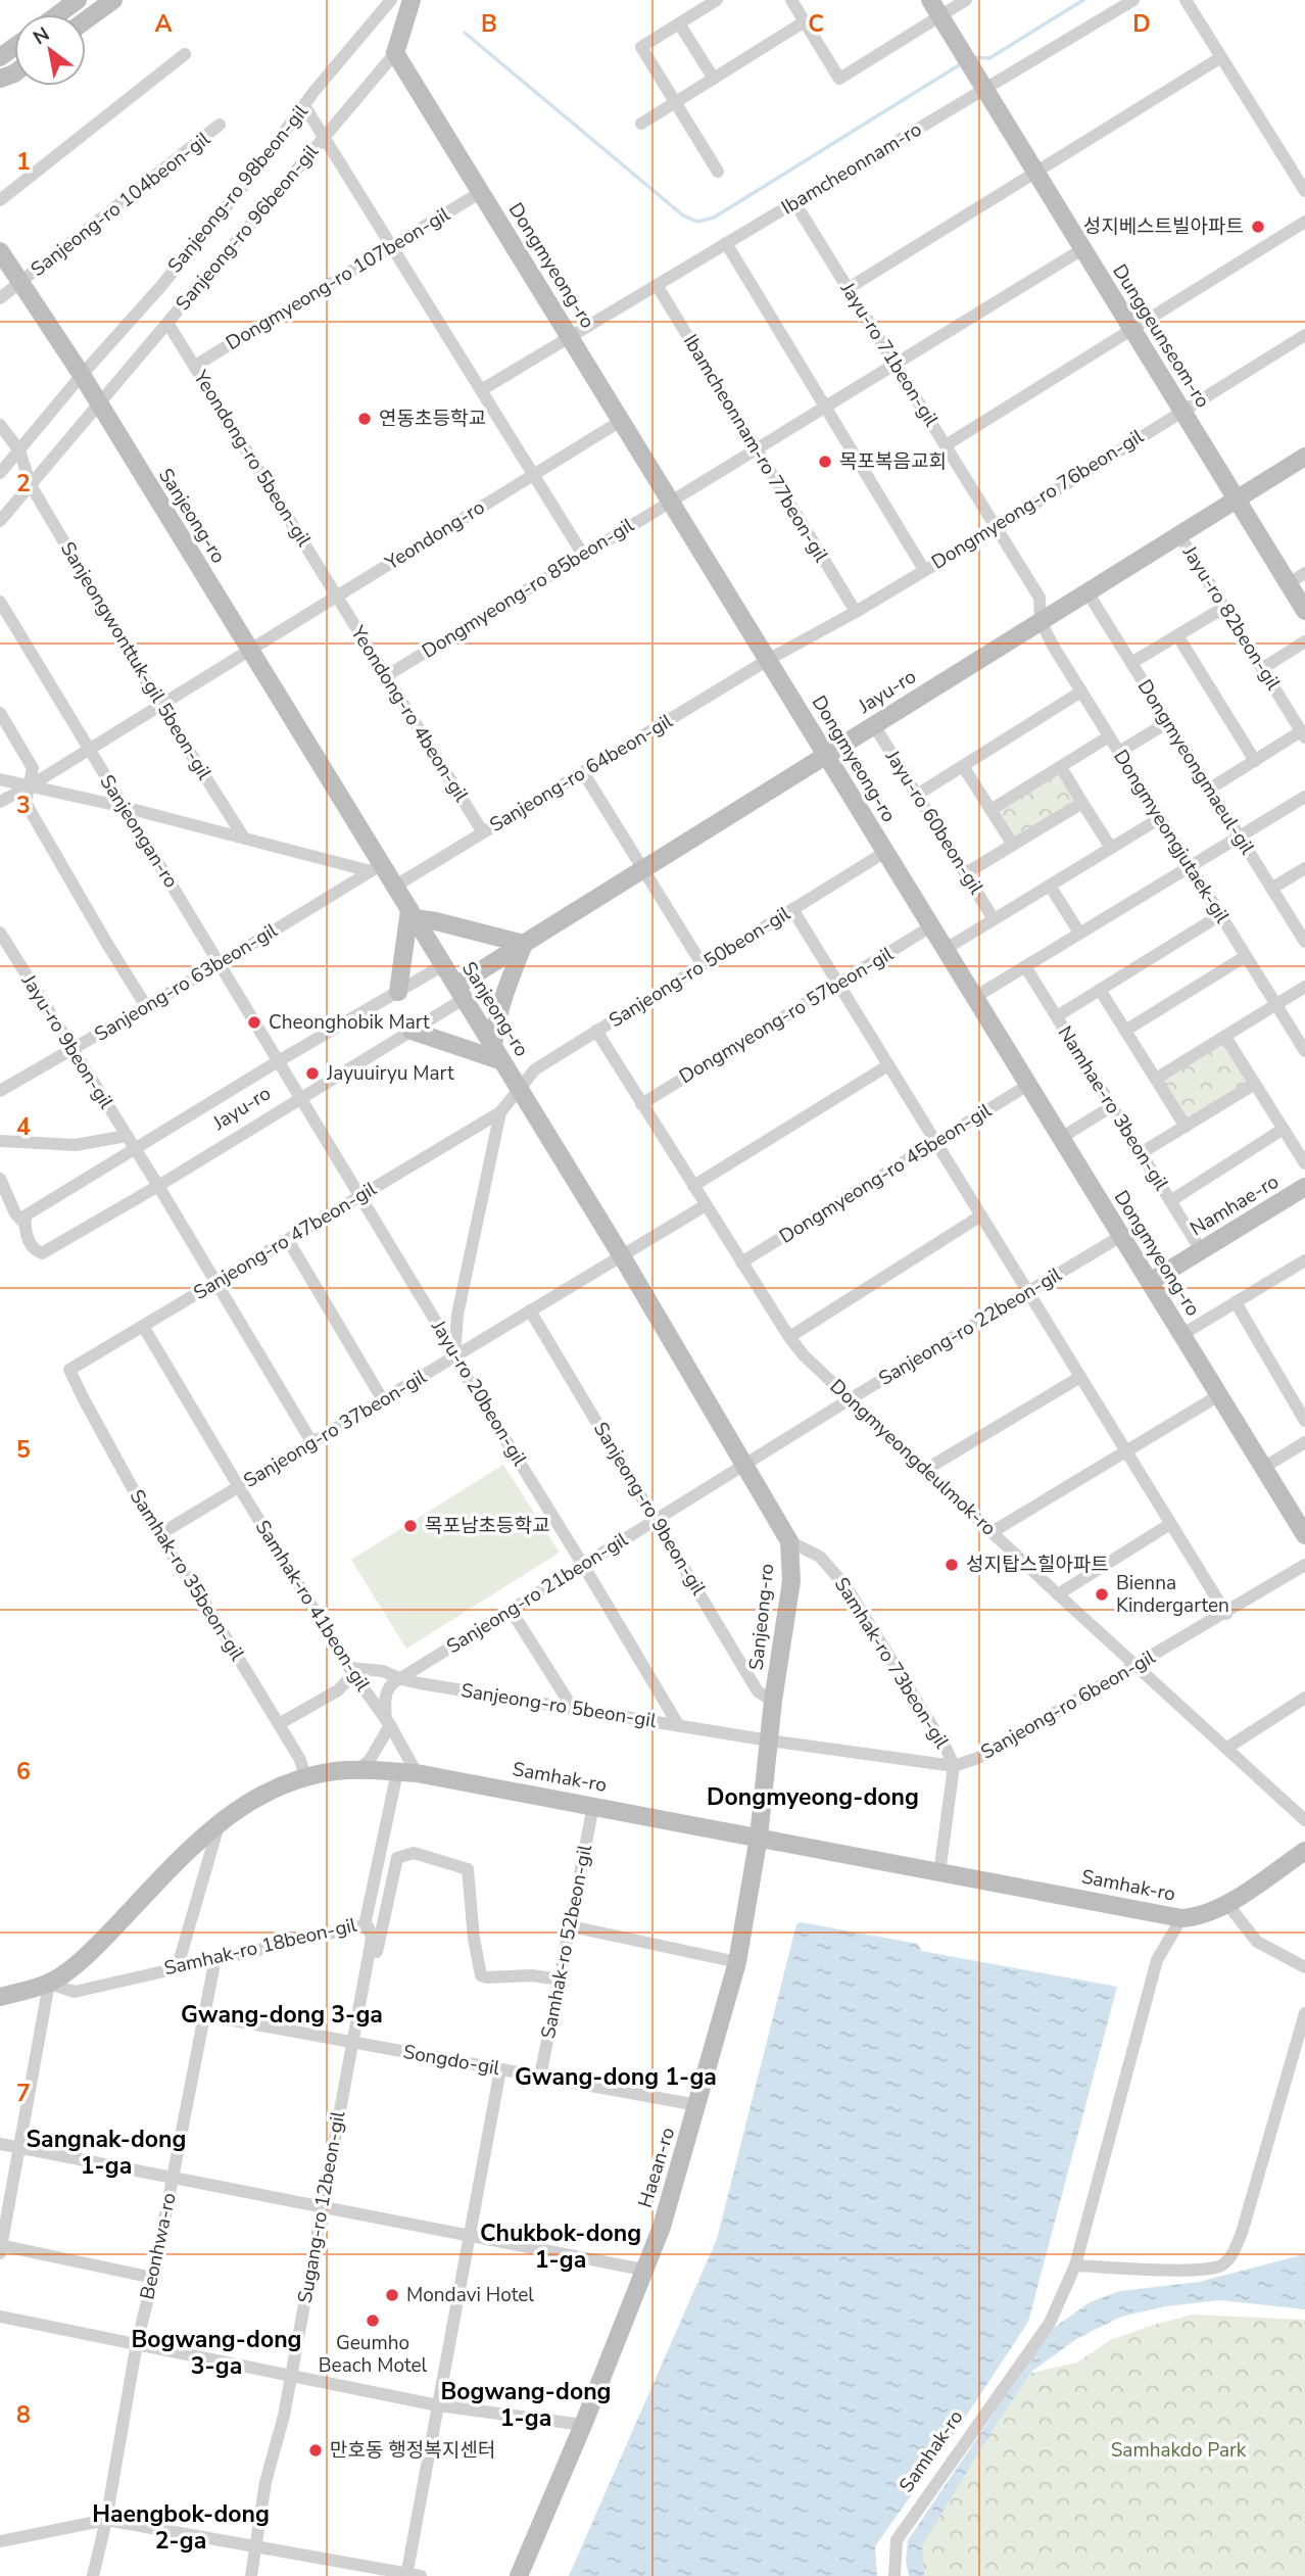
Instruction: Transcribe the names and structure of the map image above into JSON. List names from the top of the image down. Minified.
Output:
{"streets":{"street":["Ibamcheonnam-ro","Sanjeong-ro 98beon-gil","Sanjeong-ro 104beon-gil","Sanjeong-ro 96beon-gil","Dongmyeong-ro","Dongmyeong-ro 107beon-gil","Dunggeunseom-ro","Jayu-ro 71beon-gil","Ibamcheonnam-ro 77beon-gil","Yeondong-ro 5beon-gil","Dongmyeong-ro 76beon-gil","Sanjeong-ro","Yeondong-ro","Dongmyeong-ro 85beon-gil","Jayu-ro 82beon-gil","Sanjeongwonttuk-gil 5beon-gil","Jayu-ro","Yeondong-ro 4beon-gil","Dongmyeongmaeul-gil","Sanjeong-ro 64beon-gil","Jayu-ro 60beon-gil","Sanjeongan-ro","Dongmyeongjutaek-gil","Sanjeong-ro 50beon-gil","Sanjeong-ro 63beon-gil","Dongmyeong-ro 57beon-gil","Jayu-ro 9beon-gil","Namhae-ro 3beon-gil","Dongmyeong-ro 45beon-gil","Namhae-ro","Sanjeong-ro 47beon-gil","Sanjeong-ro 22beon-gil","Jayu-ro 20beon-gil","Sanjeong-ro 37beon-gil","Dongmyeongdeulmok-ro","Sanjeong-ro 9beon-gil","Samhak-ro 35beon-gil","Sanjeong-ro 21beon-gil","Samhak-ro 41beon-gil","Samhak-ro 73beon-gil","Sanjeong-ro 6beon-gil","Sanjeong-ro 5beon-gil","Samhak-ro","Samhak-ro 52beon-gil","Samhak-ro 18beon-gil","Songdo-gil","Haean-ro","Sugang-ro 12beon-gil","Beonhwa-ro"]},"crossings":[["Ibamcheonnam-ro","Dongmyeong-ro"],["Ibamcheonnam-ro","Dunggeunseom-ro"],["Ibamcheonnam-ro","Jayu-ro 71beon-gil"],["Ibamcheonnam-ro","Ibamcheonnam-ro 77beon-gil"],["Sanjeong-ro 98beon-gil","Sanjeong-ro"],["Sanjeong-ro 98beon-gil","Sanjeongwonttuk-gil 5beon-gil"],["Sanjeong-ro 104beon-gil","Sanjeong-ro"],["Sanjeong-ro 96beon-gil","Dongmyeong-ro"],["Sanjeong-ro 96beon-gil","Yeondong-ro 5beon-gil"],["Sanjeong-ro 96beon-gil","Sanjeong-ro"],["Sanjeong-ro 96beon-gil","Sanjeongwonttuk-gil 5beon-gil"],["Dongmyeong-ro","Dongmyeong-ro 107beon-gil"],["Dongmyeong-ro","Dongmyeong-ro 76beon-gil"],["Dongmyeong-ro","Yeondong-ro"],["Dongmyeong-ro","Dongmyeong-ro 85beon-gil"],["Dongmyeong-ro","Jayu-ro"],["Dongmyeong-ro","Sanjeong-ro 64beon-gil"],["Dongmyeong-ro","Sanjeong-ro 50beon-gil"],["Dongmyeong-ro","Dongmyeong-ro 57beon-gil"],["Dongmyeong-ro","Dongmyeong-ro 45beon-gil"],["Dongmyeong-ro","Namhae-ro"],["Dongmyeong-ro","Sanjeong-ro 22beon-gil"],["Dongmyeong-ro 107beon-gil","Yeondong-ro 5beon-gil"],["Dunggeunseom-ro","Dongmyeong-ro 76beon-gil"],["Dunggeunseom-ro","Dongmyeong-ro 85beon-gil"],["Dunggeunseom-ro","Jayu-ro"],["Jayu-ro 71beon-gil","Dongmyeong-ro 76beon-gil"],["Jayu-ro 71beon-gil","Dongmyeong-ro 85beon-gil"],["Jayu-ro 71beon-gil","Jayu-ro"],["Jayu-ro 71beon-gil","Dongmyeongjutaek-gil"],["Ibamcheonnam-ro 77beon-gil","Dongmyeong-ro 76beon-gil"],["Ibamcheonnam-ro 77beon-gil","Dongmyeong-ro 85beon-gil"],["Yeondong-ro 5beon-gil","Yeondong-ro"],["Yeondong-ro 5beon-gil","Yeondong-ro 4beon-gil"],["Dongmyeong-ro 76beon-gil","Sanjeong-ro 64beon-gil"],["Sanjeong-ro","Yeondong-ro"],["Sanjeong-ro","Jayu-ro"],["Sanjeong-ro","Sanjeong-ro 64beon-gil"],["Sanjeong-ro","Sanjeong-ro 50beon-gil"],["Sanjeong-ro","Sanjeong-ro 63beon-gil"],["Sanjeong-ro","Sanjeong-ro 22beon-gil"],["Sanjeong-ro","Sanjeong-ro 37beon-gil"],["Sanjeong-ro","Sanjeong-ro 9beon-gil"],["Sanjeong-ro","Sanjeong-ro 21beon-gil"],["Sanjeong-ro","Samhak-ro 73beon-gil"],["Sanjeong-ro","Sanjeong-ro 6beon-gil"],["Sanjeong-ro","Sanjeong-ro 5beon-gil"],["Sanjeong-ro","Samhak-ro"],["Sanjeong-ro","Haean-ro"],["Yeondong-ro","Sanjeongwonttuk-gil 5beon-gil"],["Yeondong-ro","Yeondong-ro 4beon-gil"],["Yeondong-ro","Sanjeongan-ro"],["Dongmyeong-ro 85beon-gil","Yeondong-ro 4beon-gil"],["Jayu-ro 82beon-gil","Jayu-ro"],["Jayu-ro","Dongmyeongmaeul-gil"],["Jayu-ro","Jayu-ro 60beon-gil"],["Jayu-ro","Sanjeongan-ro"],["Jayu-ro","Dongmyeongjutaek-gil"],["Jayu-ro","Jayu-ro 9beon-gil"],["Jayu-ro","Jayu-ro 20beon-gil"],["Yeondong-ro 4beon-gil","Sanjeong-ro 64beon-gil"],["Sanjeongan-ro","Sanjeong-ro 63beon-gil"],["Sanjeongan-ro","Jayu-ro 20beon-gil"],["Sanjeong-ro 50beon-gil","Sanjeong-ro 47beon-gil"],["Sanjeong-ro 50beon-gil","Dongmyeongdeulmok-ro"],["Sanjeong-ro 63beon-gil","Jayu-ro 9beon-gil"],["Dongmyeong-ro 57beon-gil","Dongmyeongdeulmok-ro"],["Jayu-ro 9beon-gil","Sanjeong-ro 47beon-gil"],["Jayu-ro 9beon-gil","Sanjeong-ro 37beon-gil"],["Namhae-ro 3beon-gil","Namhae-ro"],["Dongmyeong-ro 45beon-gil","Dongmyeongdeulmok-ro"],["Sanjeong-ro 47beon-gil","Jayu-ro 20beon-gil"],["Sanjeong-ro 47beon-gil","Samhak-ro 35beon-gil"],["Sanjeong-ro 47beon-gil","Samhak-ro 41beon-gil"],["Sanjeong-ro 22beon-gil","Dongmyeongdeulmok-ro"],["Sanjeong-ro 22beon-gil","Sanjeong-ro 21beon-gil"],["Jayu-ro 20beon-gil","Sanjeong-ro 37beon-gil"],["Jayu-ro 20beon-gil","Sanjeong-ro 21beon-gil"],["Jayu-ro 20beon-gil","Sanjeong-ro 5beon-gil"],["Sanjeong-ro 37beon-gil","Dongmyeongdeulmok-ro"],["Sanjeong-ro 37beon-gil","Sanjeong-ro 9beon-gil"],["Sanjeong-ro 37beon-gil","Samhak-ro 35beon-gil"],["Sanjeong-ro 37beon-gil","Samhak-ro 41beon-gil"],["Dongmyeongdeulmok-ro","Sanjeong-ro 6beon-gil"],["Sanjeong-ro 9beon-gil","Sanjeong-ro 21beon-gil"],["Samhak-ro 35beon-gil","Samhak-ro"],["Sanjeong-ro 21beon-gil","Sanjeong-ro 5beon-gil"],["Samhak-ro 41beon-gil","Sanjeong-ro 5beon-gil"],["Samhak-ro 41beon-gil","Samhak-ro"],["Samhak-ro 73beon-gil","Sanjeong-ro 6beon-gil"],["Sanjeong-ro 6beon-gil","Sanjeong-ro 5beon-gil"],["Samhak-ro","Samhak-ro 52beon-gil"],["Samhak-ro","Samhak-ro 18beon-gil"],["Samhak-ro","Haean-ro"],["Samhak-ro 52beon-gil","Songdo-gil"],["Samhak-ro 18beon-gil","Sugang-ro 12beon-gil"],["Samhak-ro 18beon-gil","Beonhwa-ro"],["Songdo-gil","Haean-ro"],["Songdo-gil","Sugang-ro 12beon-gil"],["Songdo-gil","Beonhwa-ro"]],"districts":["Dongmyeong-dong","Gwang-dong 3-ga","Gwang-dong 1-ga","Sangnak-dong 1-ga","Chukbok-dong 1-ga","Bogwang-dong 3-ga","Bogwang-dong 1-ga","Haengbok-dong 2-ga"],"parks":["Samhakdo Park"],"places":["성지베스트빌아파트","연동초등학교","목포복음교회","Cheonghobik Mart","Jayuuiryu Mart","목포남초등학교","성지탑스힐아파트","Bienna Kindergarten","Mondavi Hotel","Geumho Beach Motel","만호동 행정복지센터"],"north":"top left","grid":{"columns":["A","B","C","D"],"rows":["1","2","3","4","5","6","7","8"]}}
